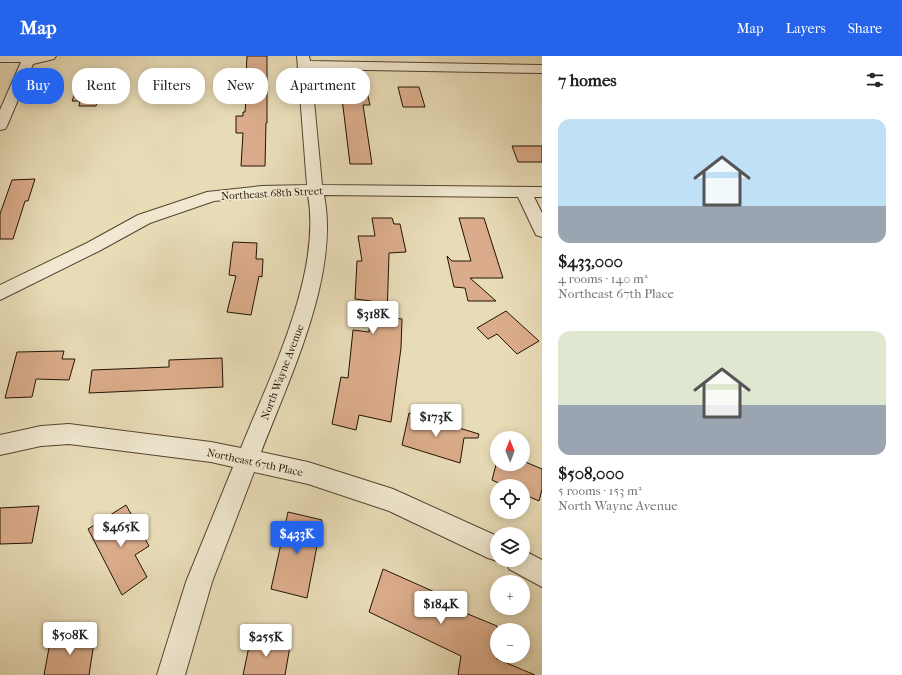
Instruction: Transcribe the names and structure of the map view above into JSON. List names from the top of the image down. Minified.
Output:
{"streets":{"street":["Northeast 68th Street","North Wayne Avenue","Northeast 67th Place"]},"crossings":[["Northeast 68th Street","North Wayne Avenue"],["North Wayne Avenue","Northeast 67th Place"]],"north":"top","page":{"header":"Map","nav":["Map","Layers","Share"],"heading":"7 homes","chip":["Buy","Rent","Filters","New","Apartment"],"list":[{"name":"$433,000","note":"4 rooms · 140 m² · Northeast 67th Place"},{"name":"$508,000","note":"5 rooms · 153 m² · North Wayne Avenue"}],"price":["$318K","$173K","$465K","$433K","$184K","$508K","$255K"],"map_buttons":["+","−"]}}
